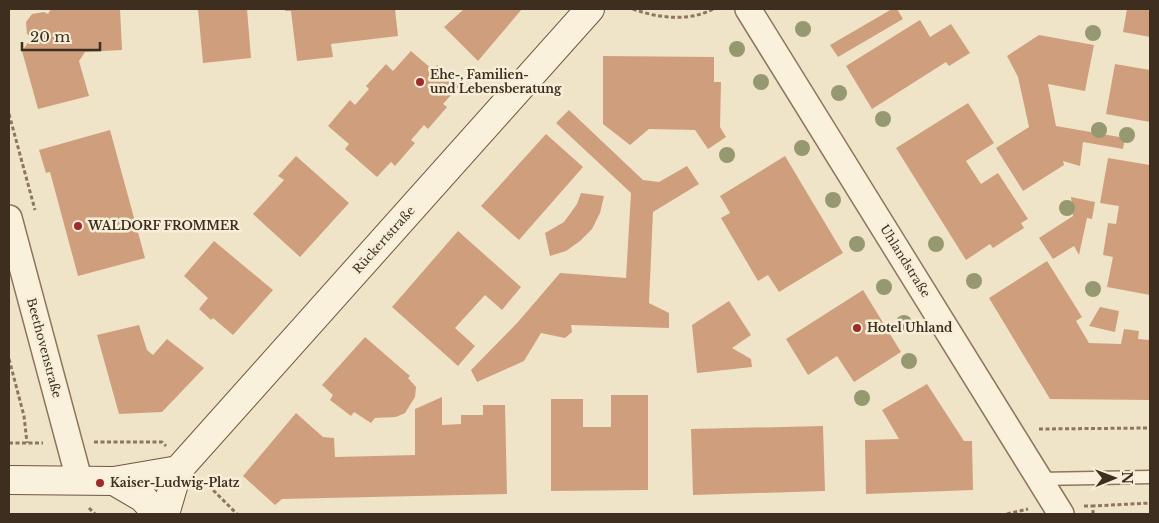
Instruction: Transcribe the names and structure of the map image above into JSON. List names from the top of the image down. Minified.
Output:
{"streets":{"street":["Rückertstraße","Uhlandstraße","Beethovenstraße"]},"places":["Ehe-, Familien- und Lebensberatung","WALDORF FROMMER","Hotel Uhland","Kaiser-Ludwig-Platz"],"scale_bar":"20 m","north":"right"}
